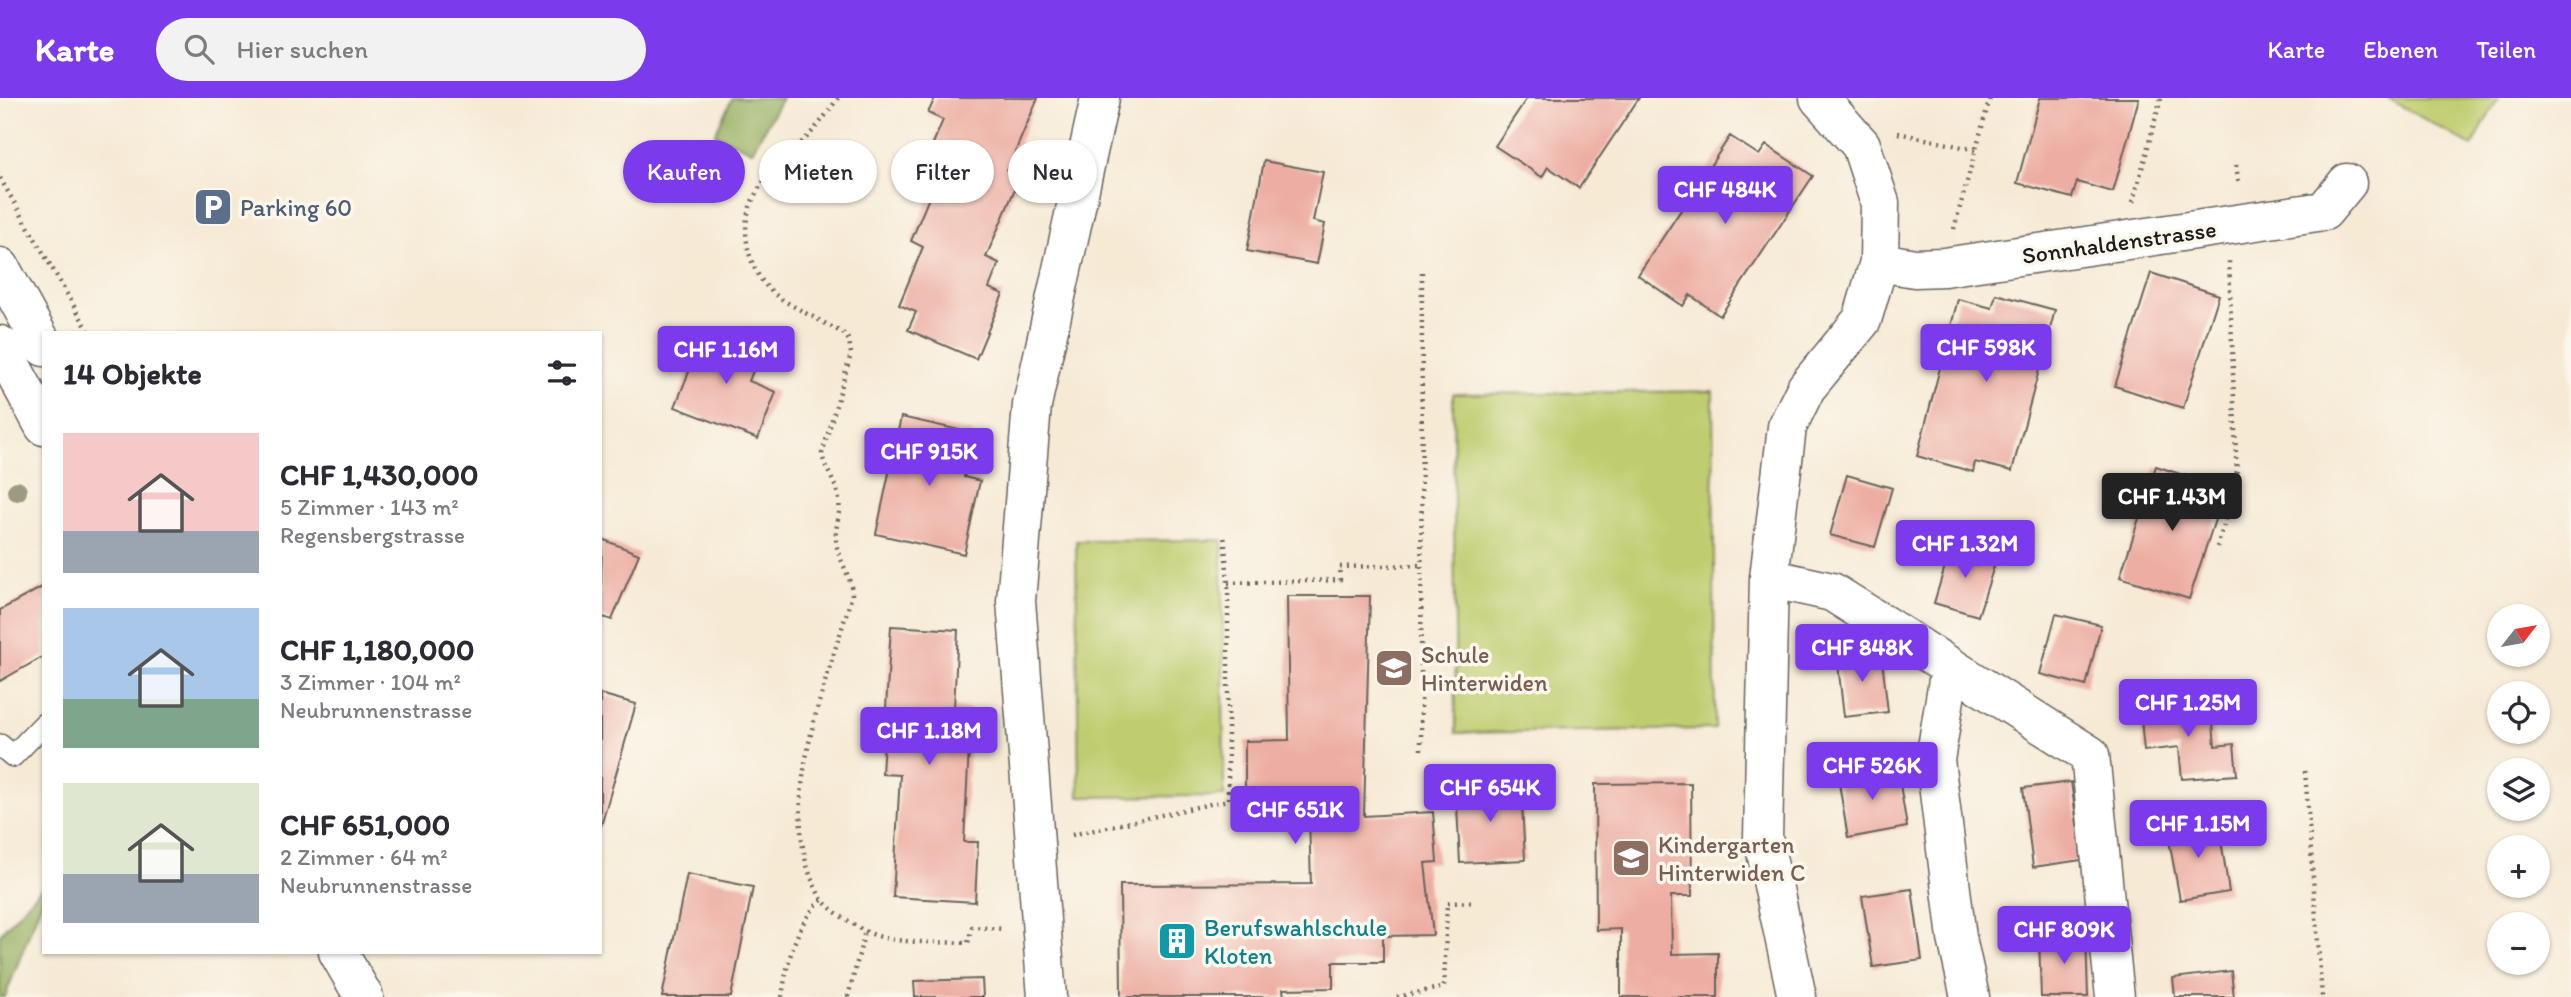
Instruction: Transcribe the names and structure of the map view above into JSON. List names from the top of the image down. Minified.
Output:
{"streets":{"street":["Sonnhaldenstrasse"]},"places":{"parking":["Parking 60"],"school or university":["Schule Hinterwiden","Kindergarten Hinterwiden C"],"building":["Berufswahlschule Kloten"]},"north":"top right","page":{"header":"Karte","search":"Hier suchen","nav":["Karte","Ebenen","Teilen"],"chip":["Kaufen","Mieten","Filter","Neu"],"price":["CHF 484K","CHF 598K","CHF 1.16M","CHF 915K","CHF 1.43M","CHF 1.32M","CHF 848K","CHF 1.25M","CHF 1.18M","CHF 526K","CHF 654K","CHF 651K","CHF 1.15M","CHF 809K"],"heading":"14 Objekte","list":[{"name":"CHF 1,430,000","note":"5 Zimmer · 143 m² · Regensbergstrasse"},{"name":"CHF 1,180,000","note":"3 Zimmer · 104 m² · Neubrunnenstrasse"},{"name":"CHF 651,000","note":"2 Zimmer · 64 m² · Neubrunnenstrasse"}],"map_buttons":["+","−"]}}
